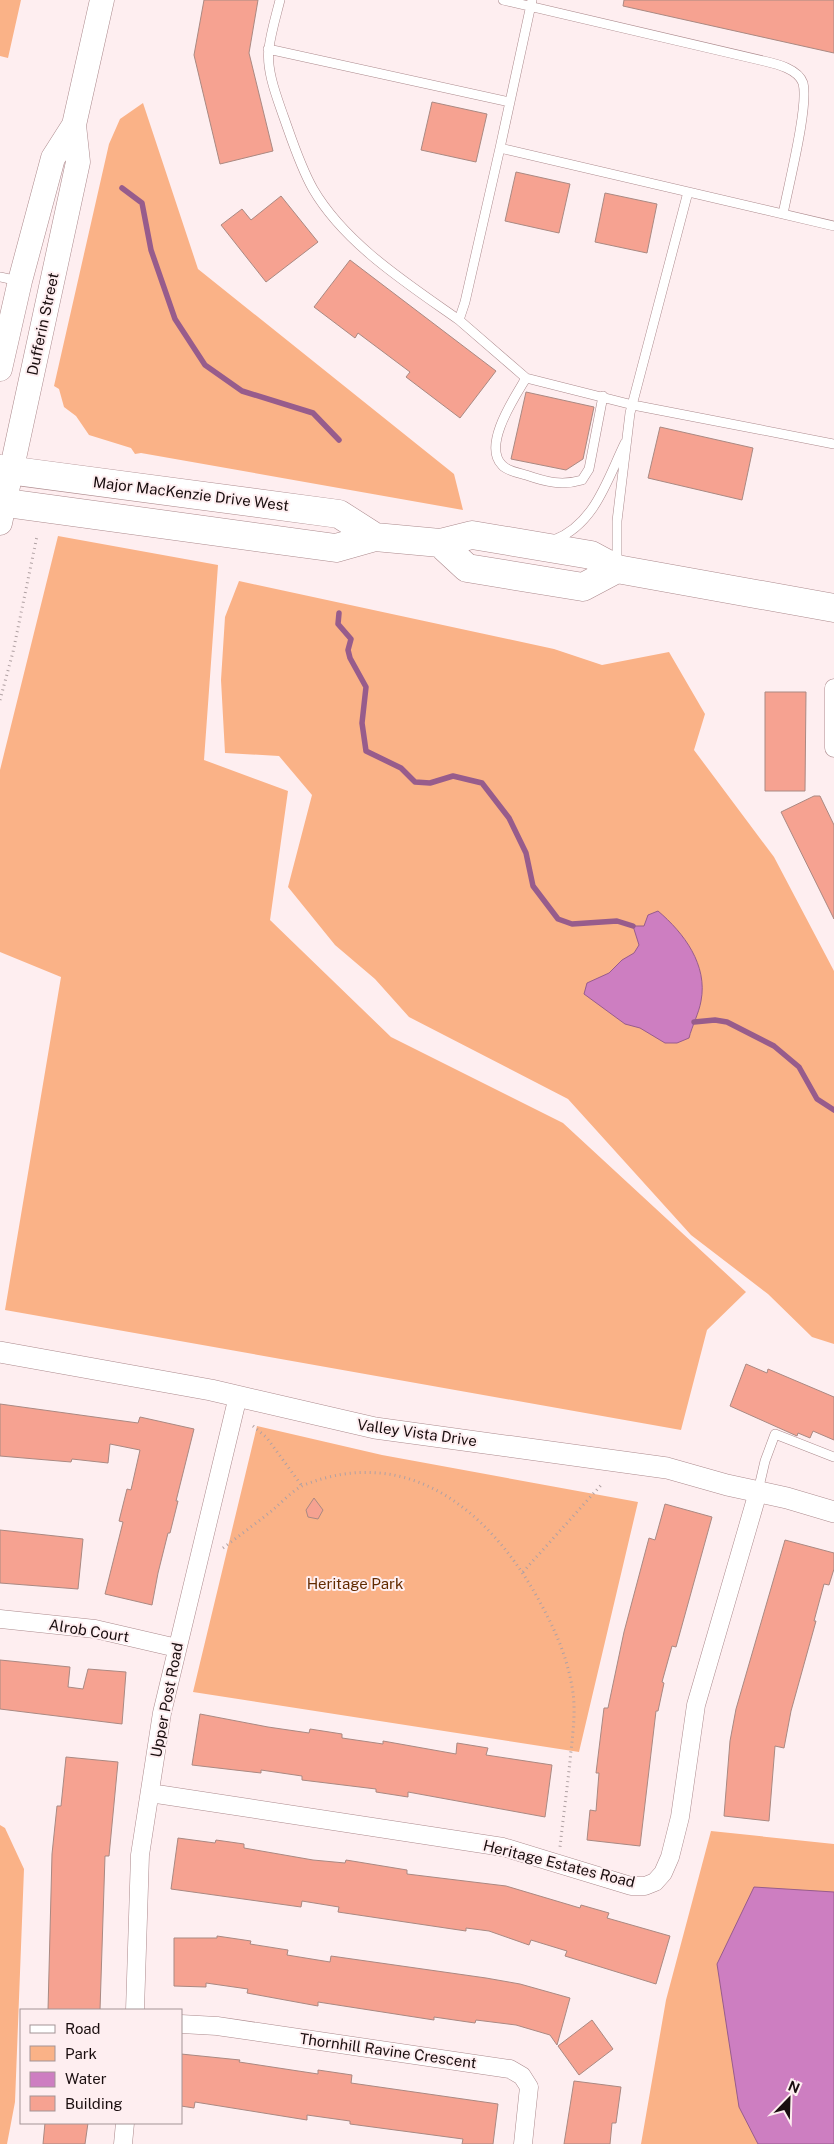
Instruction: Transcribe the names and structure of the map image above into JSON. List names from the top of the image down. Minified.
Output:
{"streets":{"main road":["Dufferin Street","Major MacKenzie Drive West"],"street":["Valley Vista Drive","Alrob Court","Upper Post Road","Heritage Estates Road","Thornhill Ravine Crescent"]},"crossings":[["Dufferin Street","Major MacKenzie Drive West"],["Valley Vista Drive","Upper Post Road"],["Valley Vista Drive","Heritage Estates Road"],["Alrob Court","Upper Post Road"],["Upper Post Road","Heritage Estates Road"]],"parks":["Heritage Park"],"legend":["Road","Park","Water","Building"],"north":"top right"}
